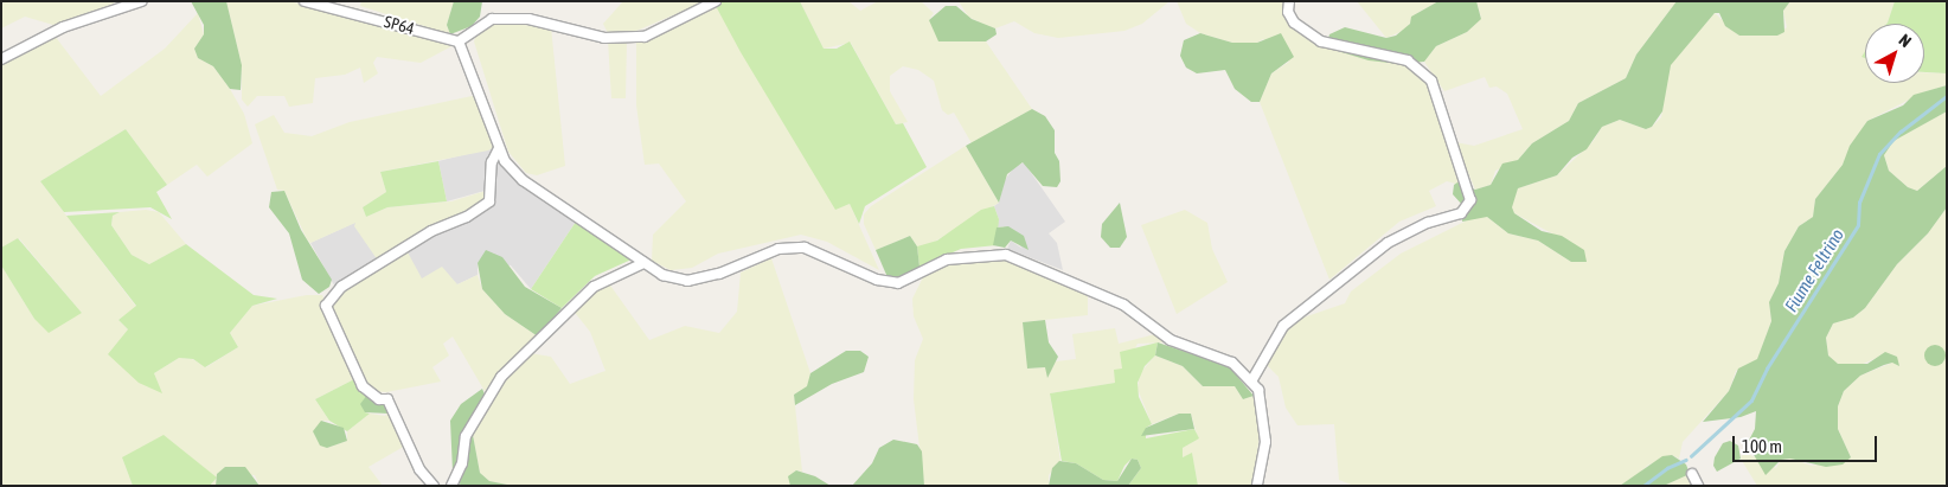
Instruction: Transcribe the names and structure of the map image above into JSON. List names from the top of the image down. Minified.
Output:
{"streets":{"street":["SP64"]},"water":["Fiume Feltrino"],"scale_bar":"100 m","north":"top right"}
